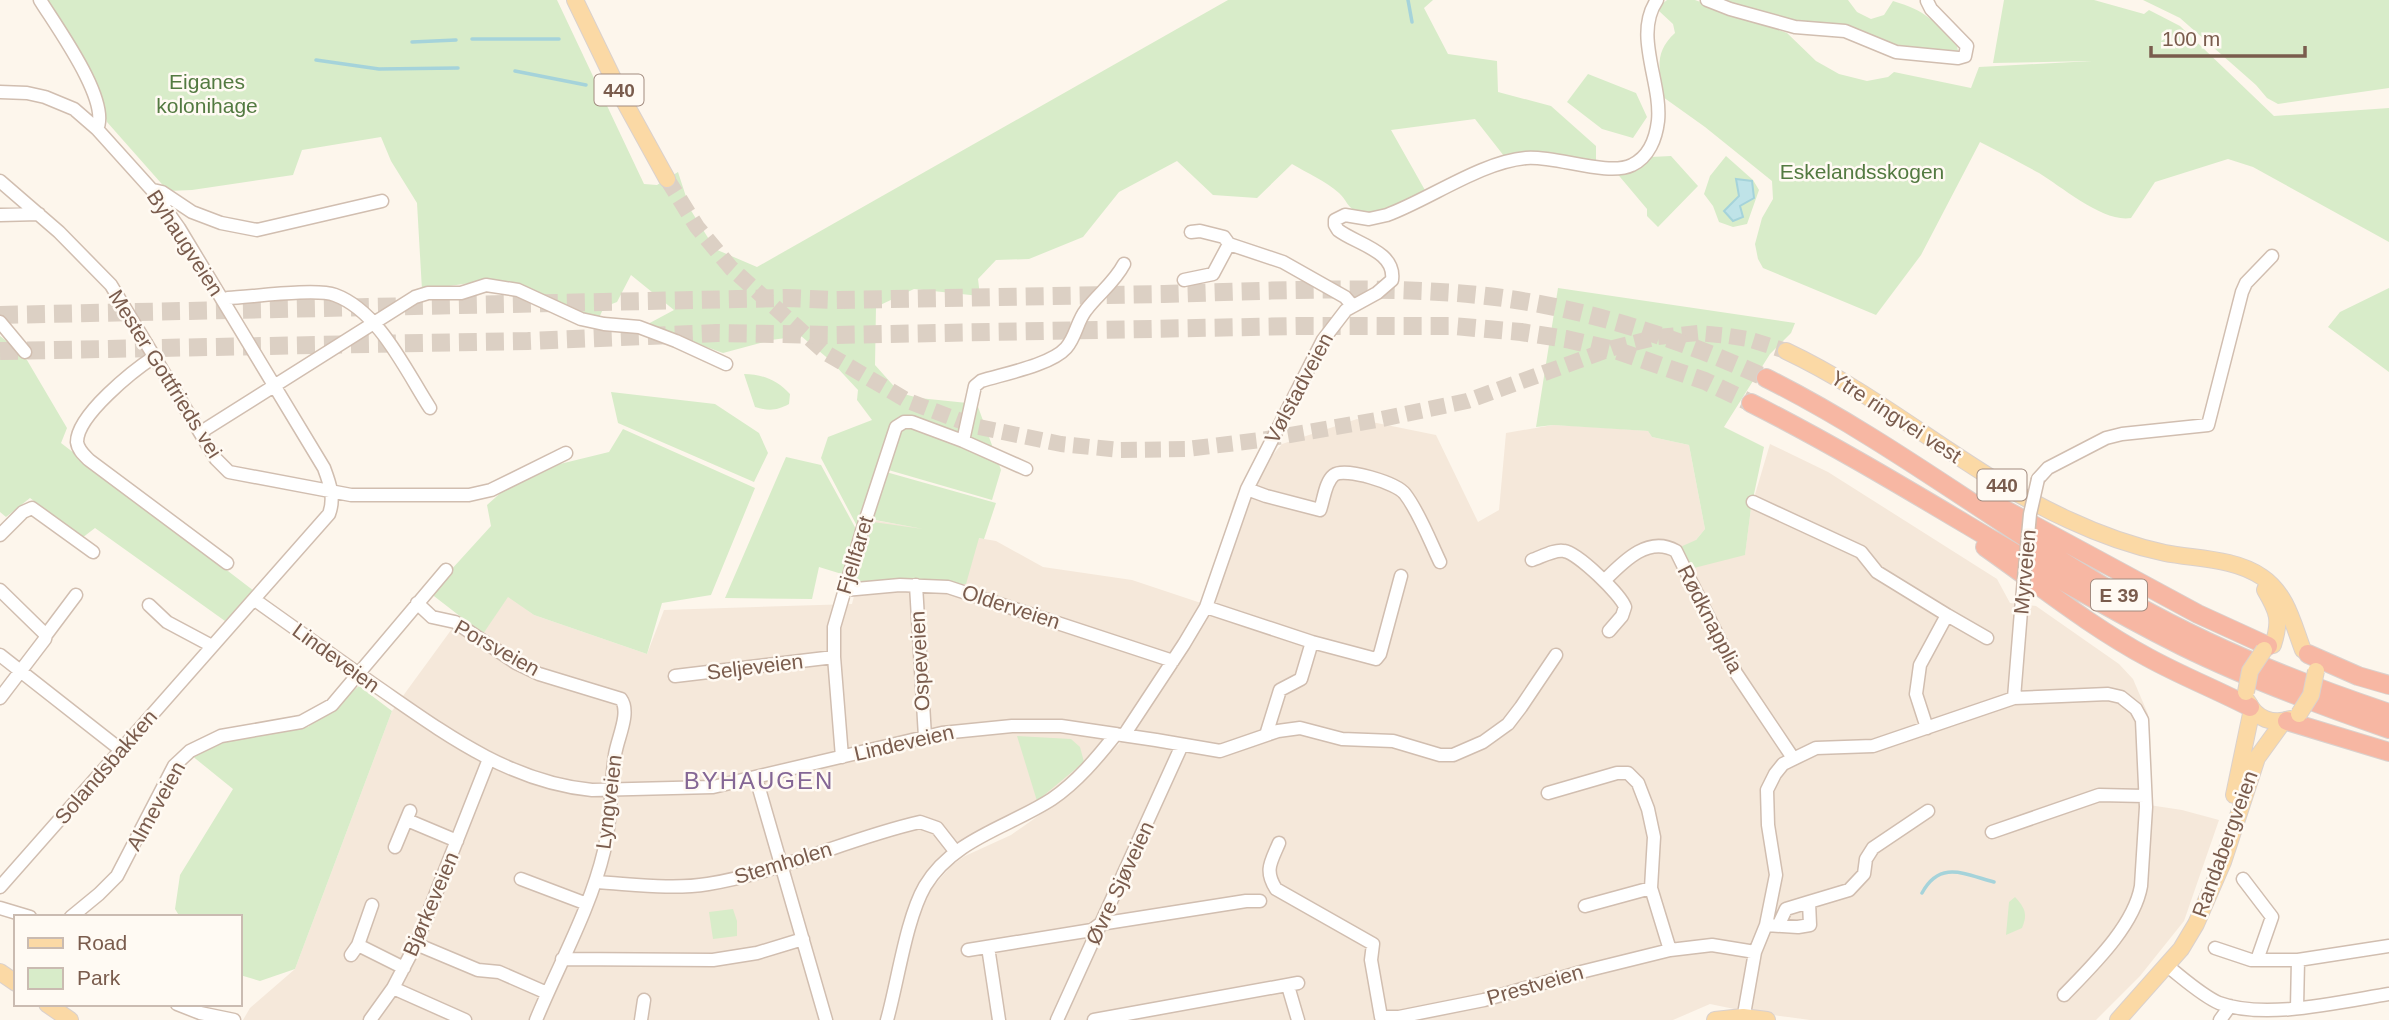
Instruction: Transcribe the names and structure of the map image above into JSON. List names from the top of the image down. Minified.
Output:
{"streets":{"highway":["E 39"],"main road":["440","Ytre ringvei vest","Randabergveien"],"street":["Byhaugveien","Mester Gottfrieds vei","Vølstadveien","Fjellfaret","Myrveien","Olderveien","Rødknapplia","Porsveien","Lindeveien","Ospeveien","Seljeveien","Solandsbakken","Lyngveien","Almeveien","Stemholen","Øvre Sjøveien","Bjørkeveien","Prestveien"]},"crossings":[["440","Ytre ringvei vest"],["440","E 39"],["440","Randabergveien"],["Byhaugveien","Mester Gottfrieds vei"],["Byhaugveien","Solandsbakken"],["Mester Gottfrieds vei","Solandsbakken"],["Vølstadveien","Olderveien"],["Vølstadveien","Lindeveien"],["Vølstadveien","Stemholen"],["Ytre ringvei vest","E 39"],["Ytre ringvei vest","Randabergveien"],["Fjellfaret","Olderveien"],["Fjellfaret","Lindeveien"],["Fjellfaret","Seljeveien"],["E 39","Randabergveien"],["Olderveien","Ospeveien"],["Porsveien","Lyngveien"],["Porsveien","Almeveien"],["Lindeveien","Ospeveien"],["Lindeveien","Solandsbakken"],["Lindeveien","Lyngveien"],["Lindeveien","Almeveien"],["Lindeveien","Øvre Sjøveien"],["Lindeveien","Bjørkeveien"],["Lyngveien","Stemholen"]],"districts":["BYHAUGEN"],"parks":["Eiganes kolonihage","Eskelandsskogen"],"legend":["Road","Park"],"scale_bar":"100 m"}
